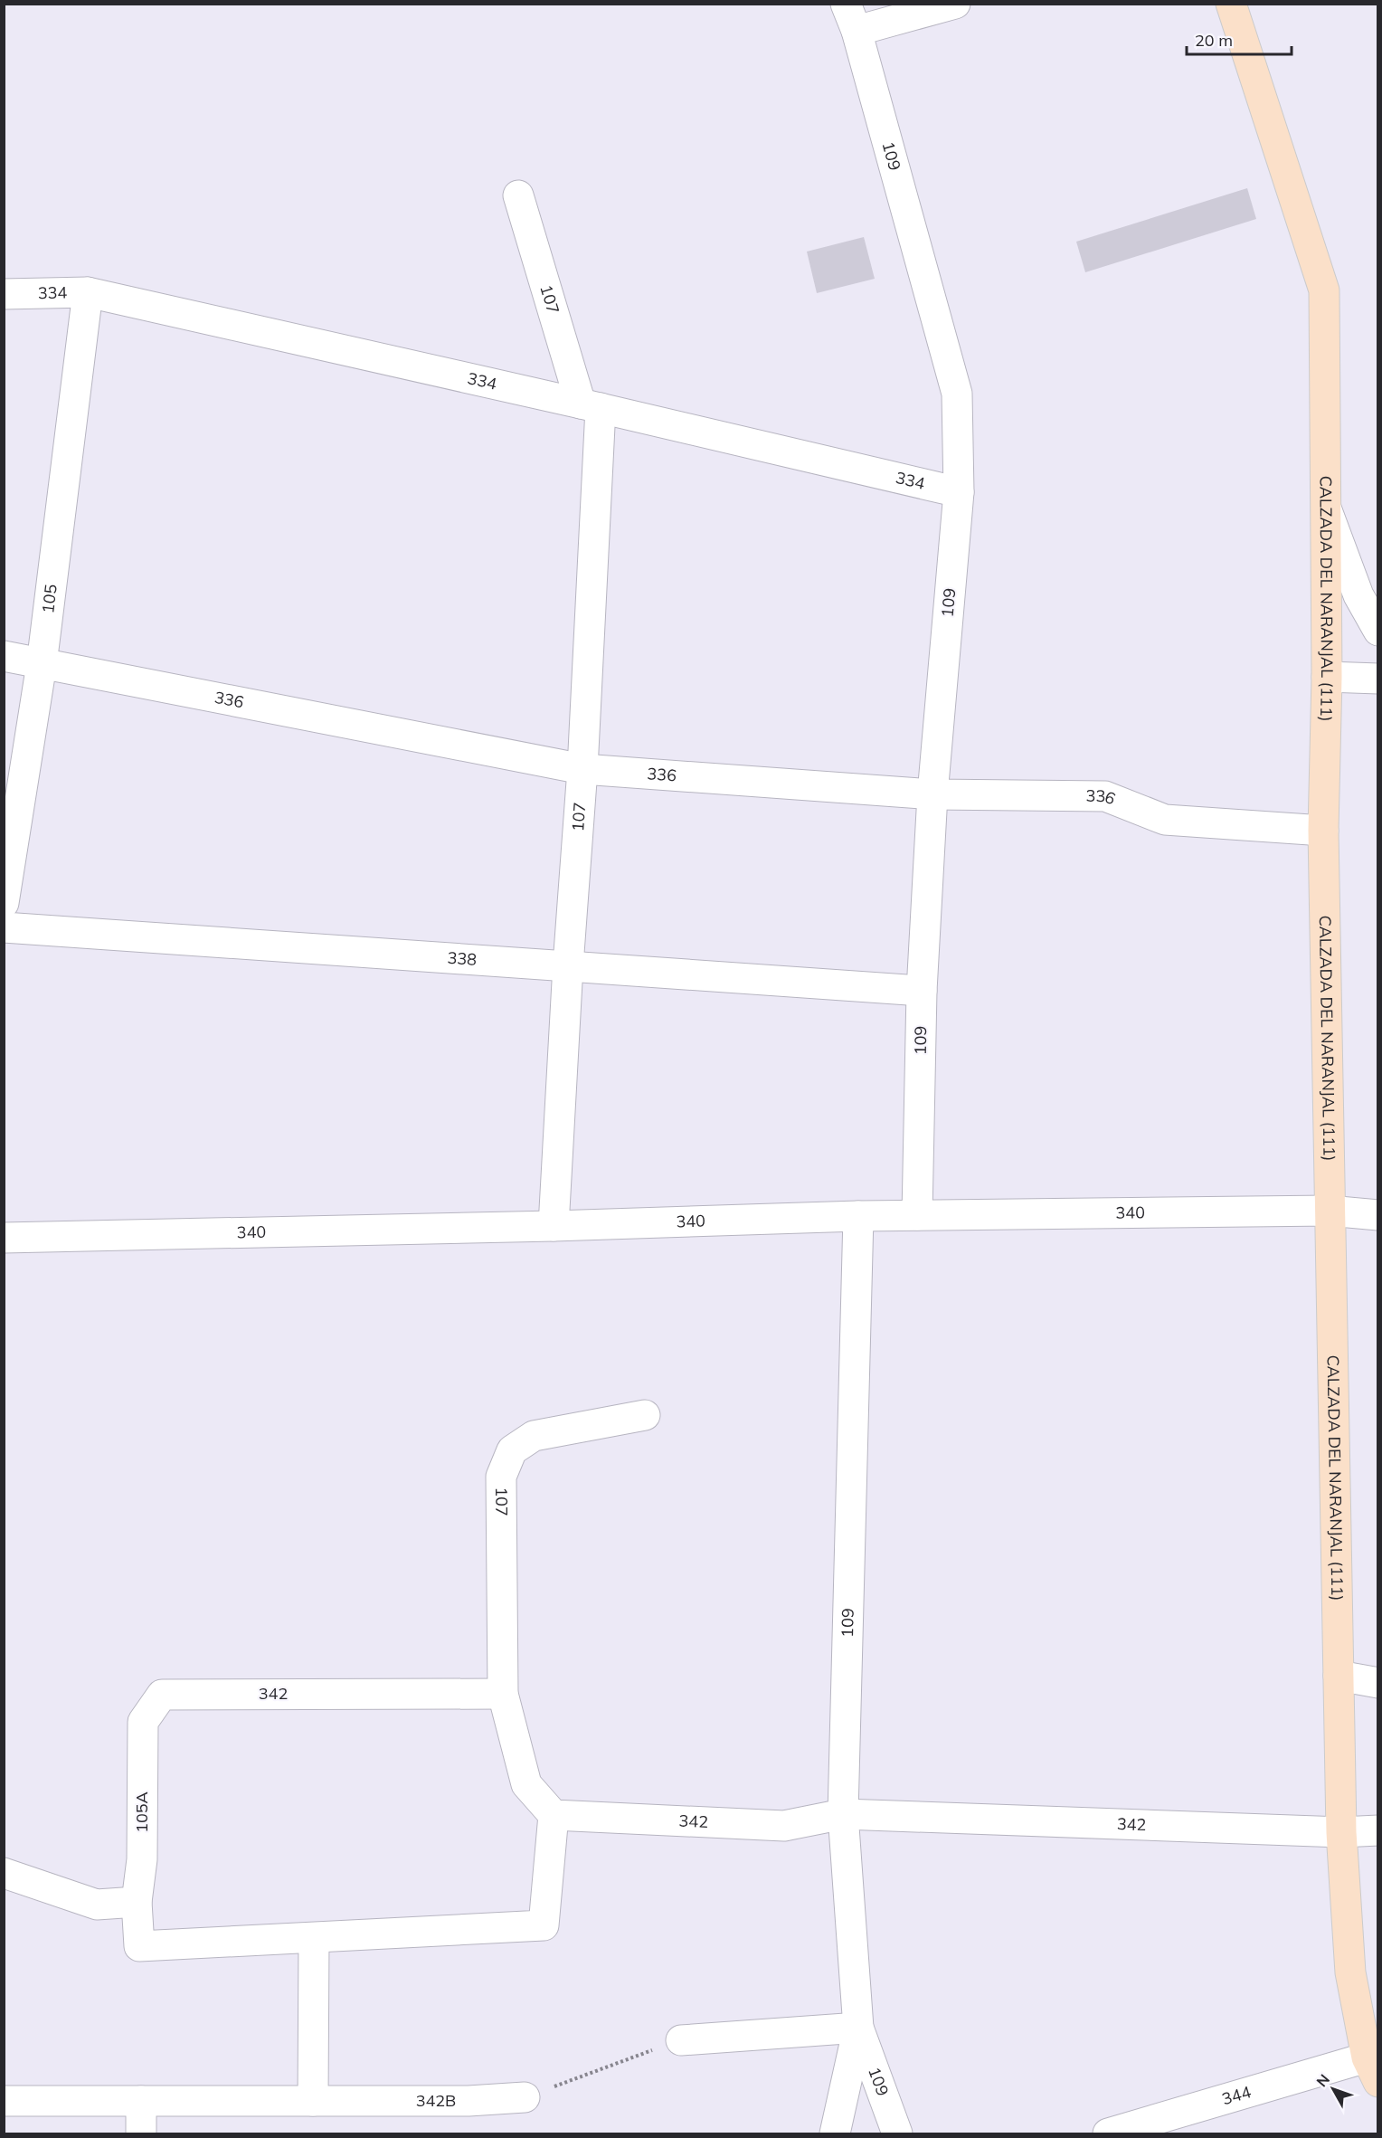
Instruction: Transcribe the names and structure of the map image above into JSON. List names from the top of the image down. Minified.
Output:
{"streets":{"main road":["CALZADA DEL NARANJAL (111)"],"street":["109","334","107","105","336","338","340","342","105A","344","342B"]},"crossings":[["109","334"],["109","336"],["109","338"],["109","340"],["109","342"],["334","107"],["334","105"],["107","336"],["107","338"],["107","340"],["107","342"],["105","336"],["CALZADA DEL NARANJAL (111)","336"],["CALZADA DEL NARANJAL (111)","340"],["CALZADA DEL NARANJAL (111)","342"],["CALZADA DEL NARANJAL (111)","344"],["342","105A"]],"scale_bar":"20 m","north":"top left"}
